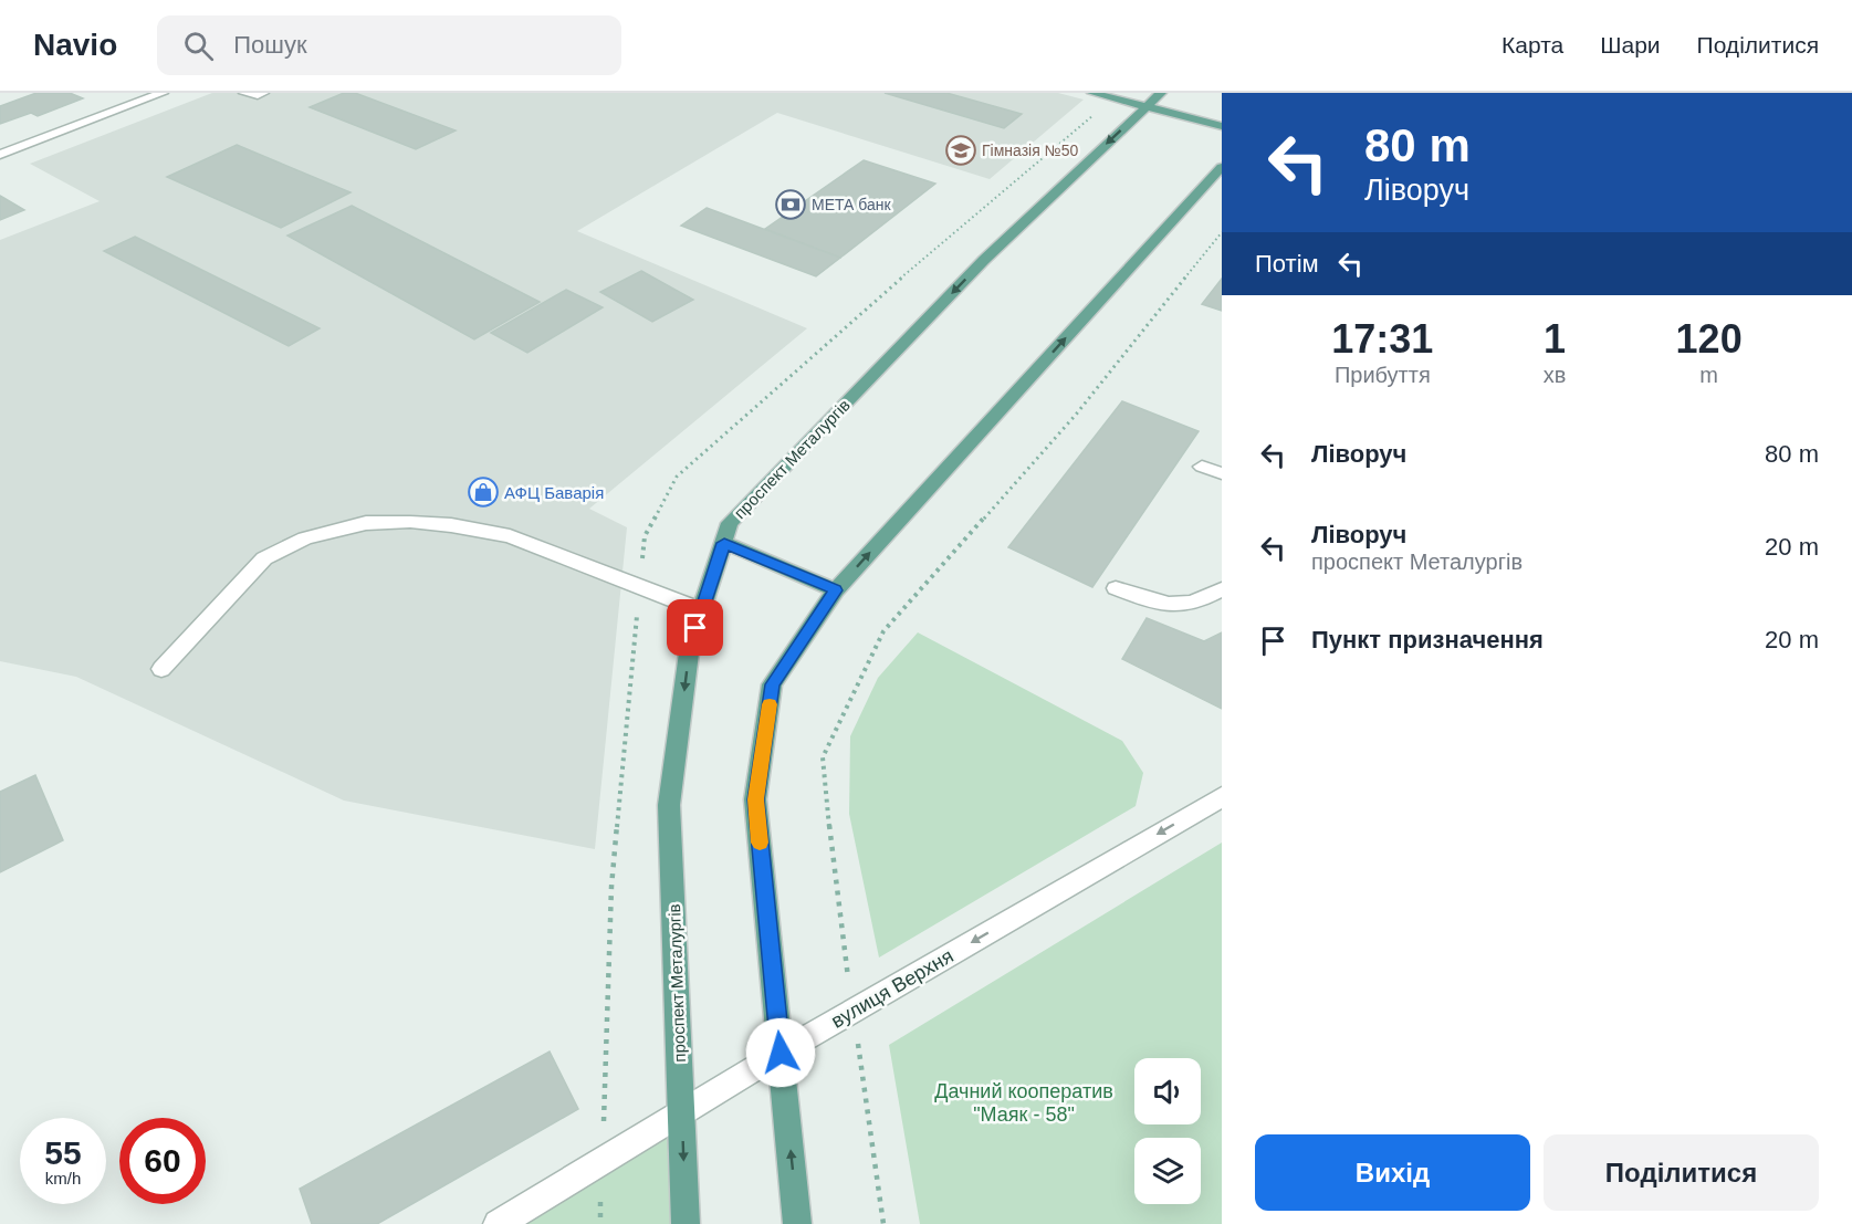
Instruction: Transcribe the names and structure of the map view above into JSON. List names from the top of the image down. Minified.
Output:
{"streets":{"main road":["проспект Металургів"],"street":["вулиця Верхня"]},"crossings":[["проспект Металургів","вулиця Верхня"]],"one_way":["вулиця Верхня"],"parks":["Дачний кооператив \"Маяк - 58\""],"places":{"school or university":["Гімназія №50"],"bank":["МЕТА банк"],"shop":["АФЦ Баварiя"]},"page":{"header":"Navio","search":"Пошук","nav":["Карта","Шари","Поділитися"],"turn":["80 m","Ліворуч"],"then":"Потім","eta":["17:31","Прибуття","1","хв","120","m"],"list":[{"name":"Ліворуч","value":"80 m"},{"name":"Ліворуч","note":"проспект Металургів","value":"20 m"},{"name":"Пункт призначення","value":"20 m"}],"speed":"55 km/h","limit":"60","buttons":["Вихід","Поділитися"]}}
